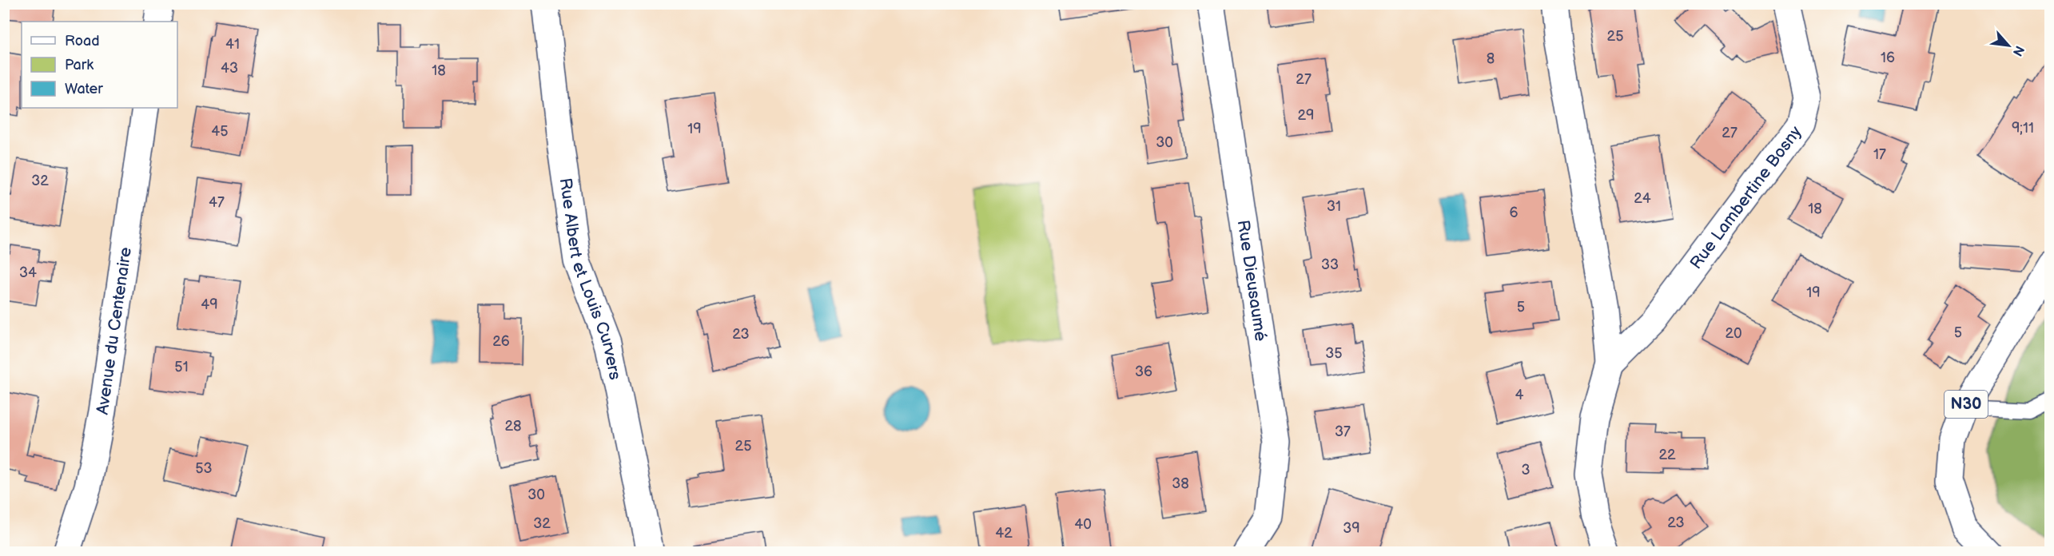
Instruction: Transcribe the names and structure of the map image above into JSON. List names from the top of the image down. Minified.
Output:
{"streets":{"street":["Rue Lambertine Bosny","Rue Albert et Louis Curvers","Rue Dieusaumé","Avenue du Centenaire","N30"]},"house_numbers":["25","41","16","8","43","18","27","29","9;11","19","45","27","30","17","32","24","47","31","18","6","33","34","19","49","5","5","20","23","26","35","51","36","4","28","37","25","22","53","3","38","30","23","32","40","39","42"],"legend":["Road","Park","Water"],"north":"bottom right"}
